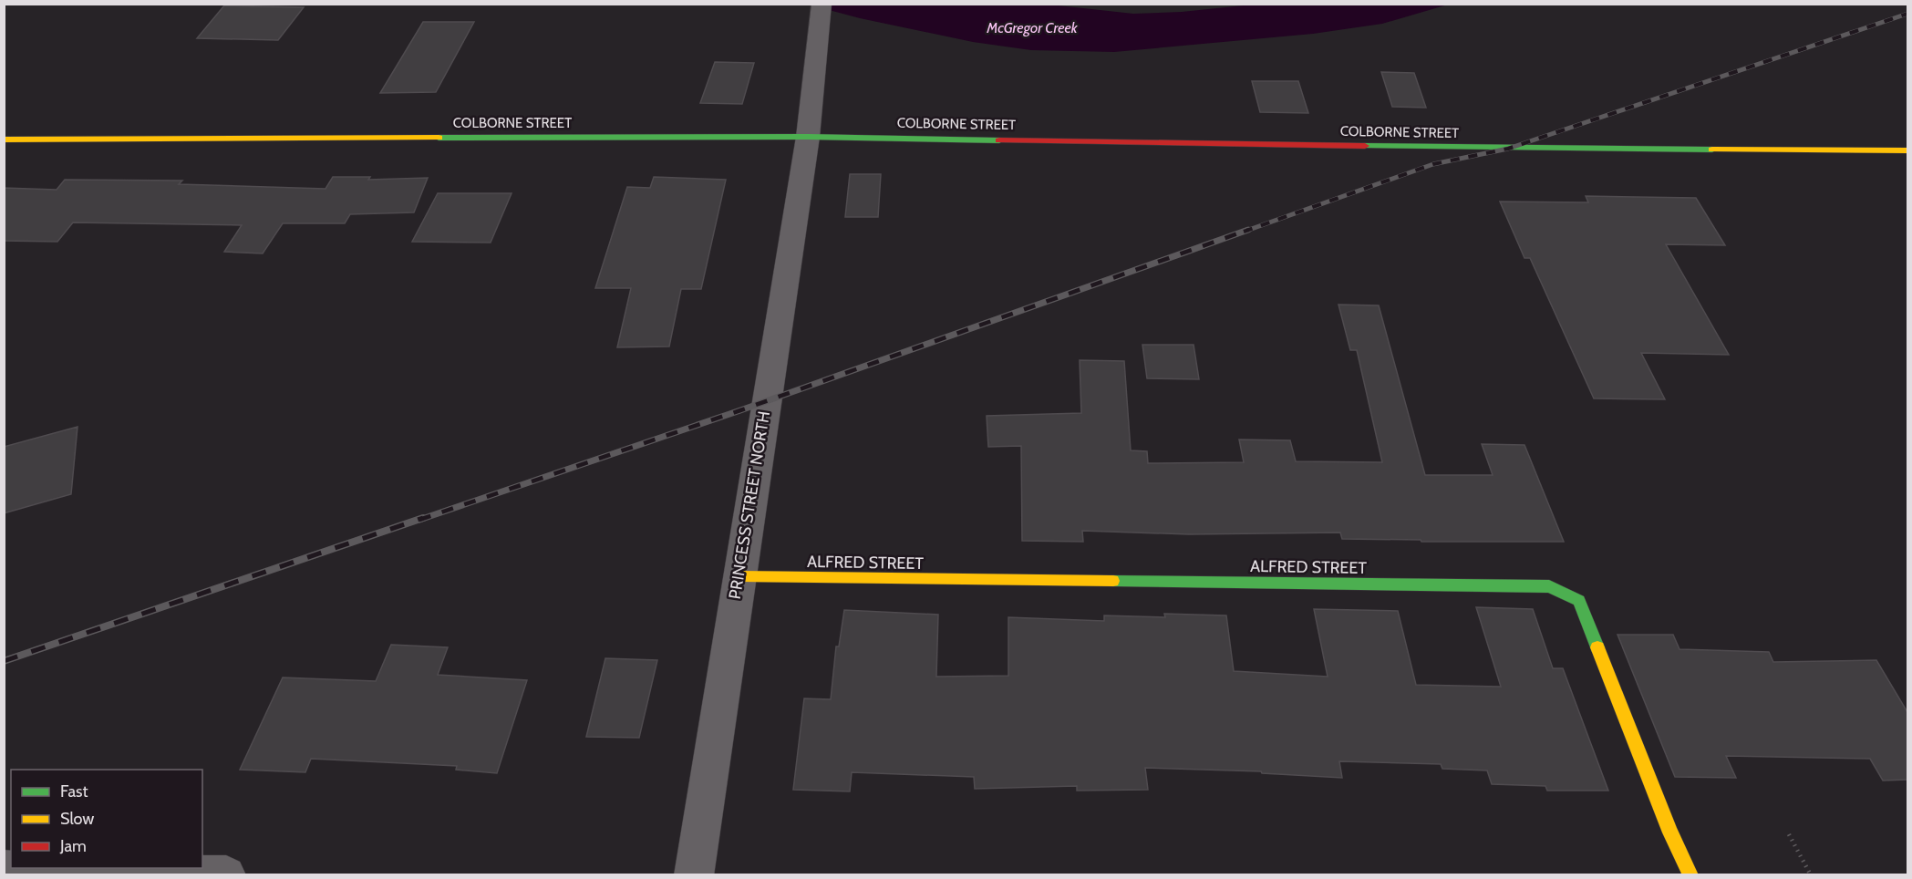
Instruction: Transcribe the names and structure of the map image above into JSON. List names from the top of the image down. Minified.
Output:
{"streets":{"street":["COLBORNE STREET","PRINCESS STREET NORTH","ALFRED STREET"]},"crossings":[["COLBORNE STREET","PRINCESS STREET NORTH"],["PRINCESS STREET NORTH","ALFRED STREET"]],"water":["McGregor Creek"],"legend":["Fast","Slow","Jam"]}
